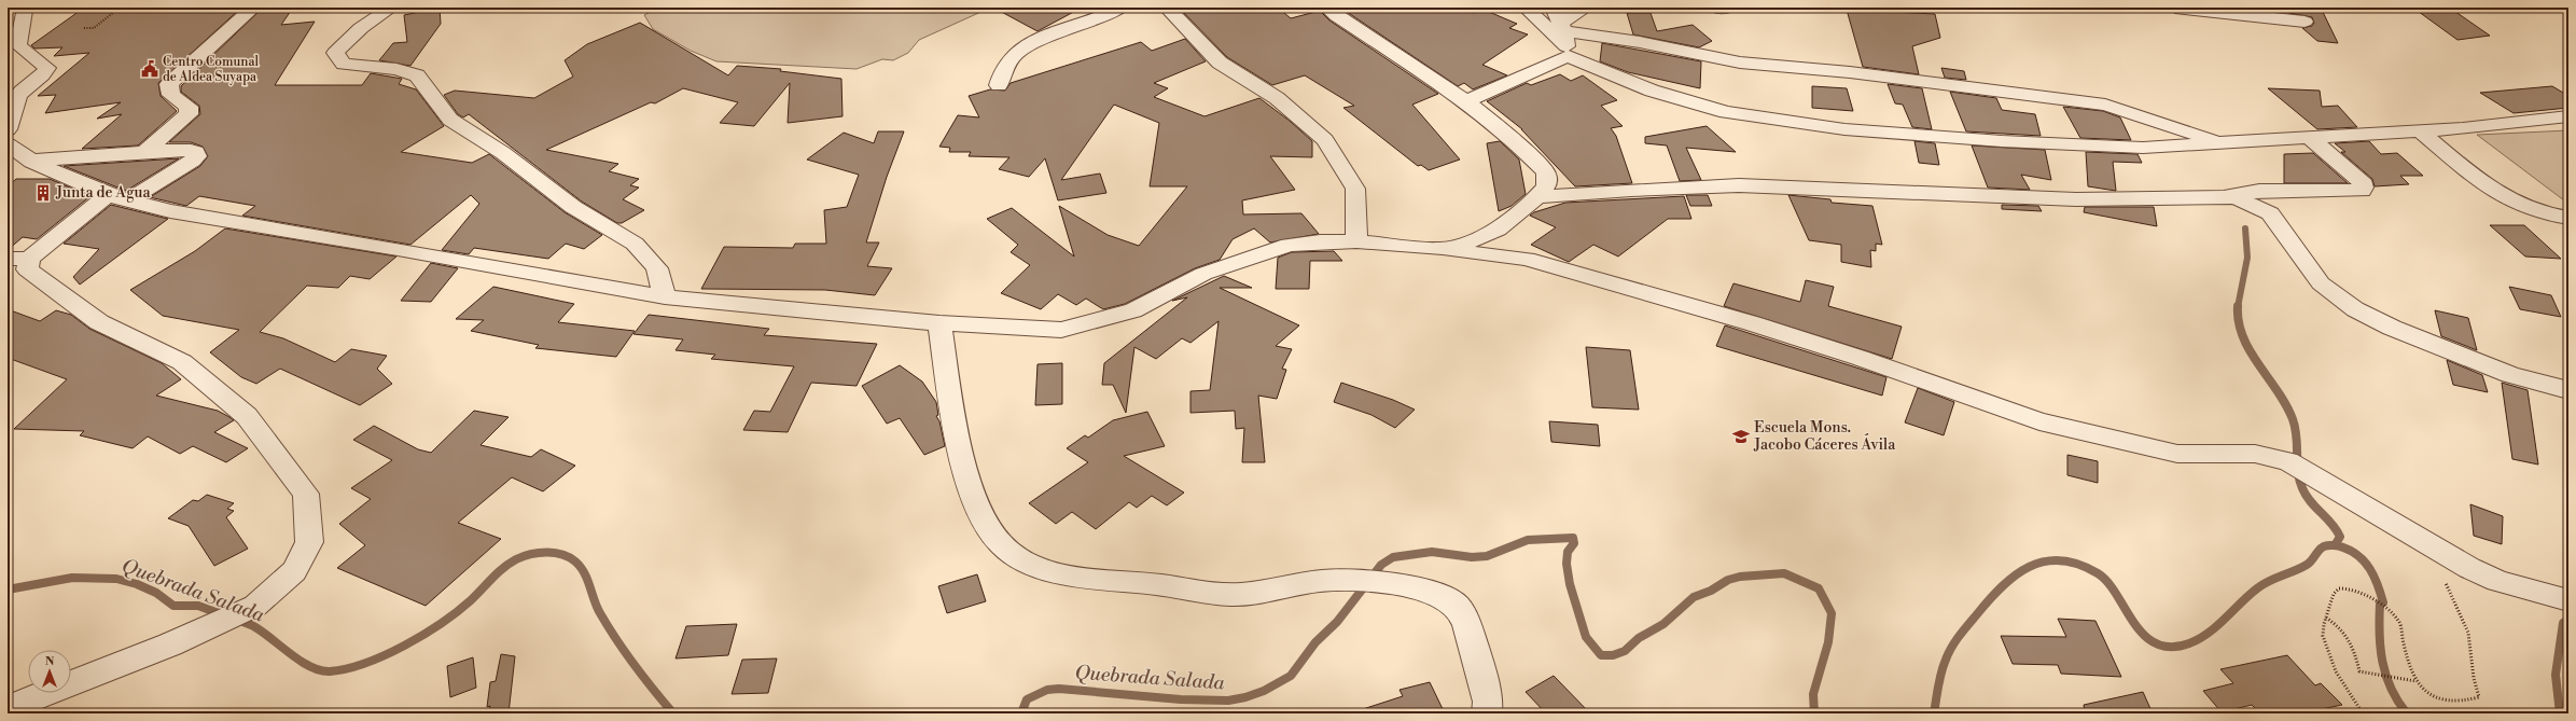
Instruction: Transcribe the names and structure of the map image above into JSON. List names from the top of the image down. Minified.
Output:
{"water":["Quebrada Salada"],"places":{"public building":["Centro Comunal de Aldea Suyapa"],"building":["Junta de Agua"],"school or university":["Escuela Mons. Jacobo Cáceres Ávila"]},"north":"top"}
